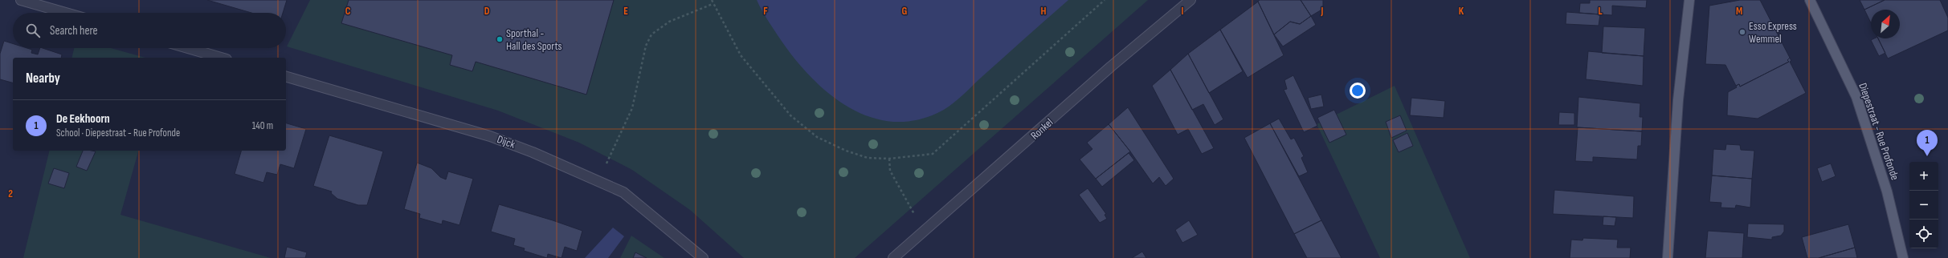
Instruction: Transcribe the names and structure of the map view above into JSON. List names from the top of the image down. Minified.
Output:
{"streets":{"main road":["Diepestraat - Rue Profonde"],"street":["Ronkel","Dijck"]},"places":["Esso Express Wemmel","Sporthal - Hall des Sports"],"north":"top right","page":{"search":"Search here","heading":"Nearby","list":[{"mark":"1","name":"De Eekhoorn","note":"School · Diepestraat - Rue Profonde","value":"140 m"}],"pins":"1","map_buttons":["+","−"]},"grid":{"columns":["C","D","E","F","G","H","I","J","K","L","M"],"rows":["2"]}}
